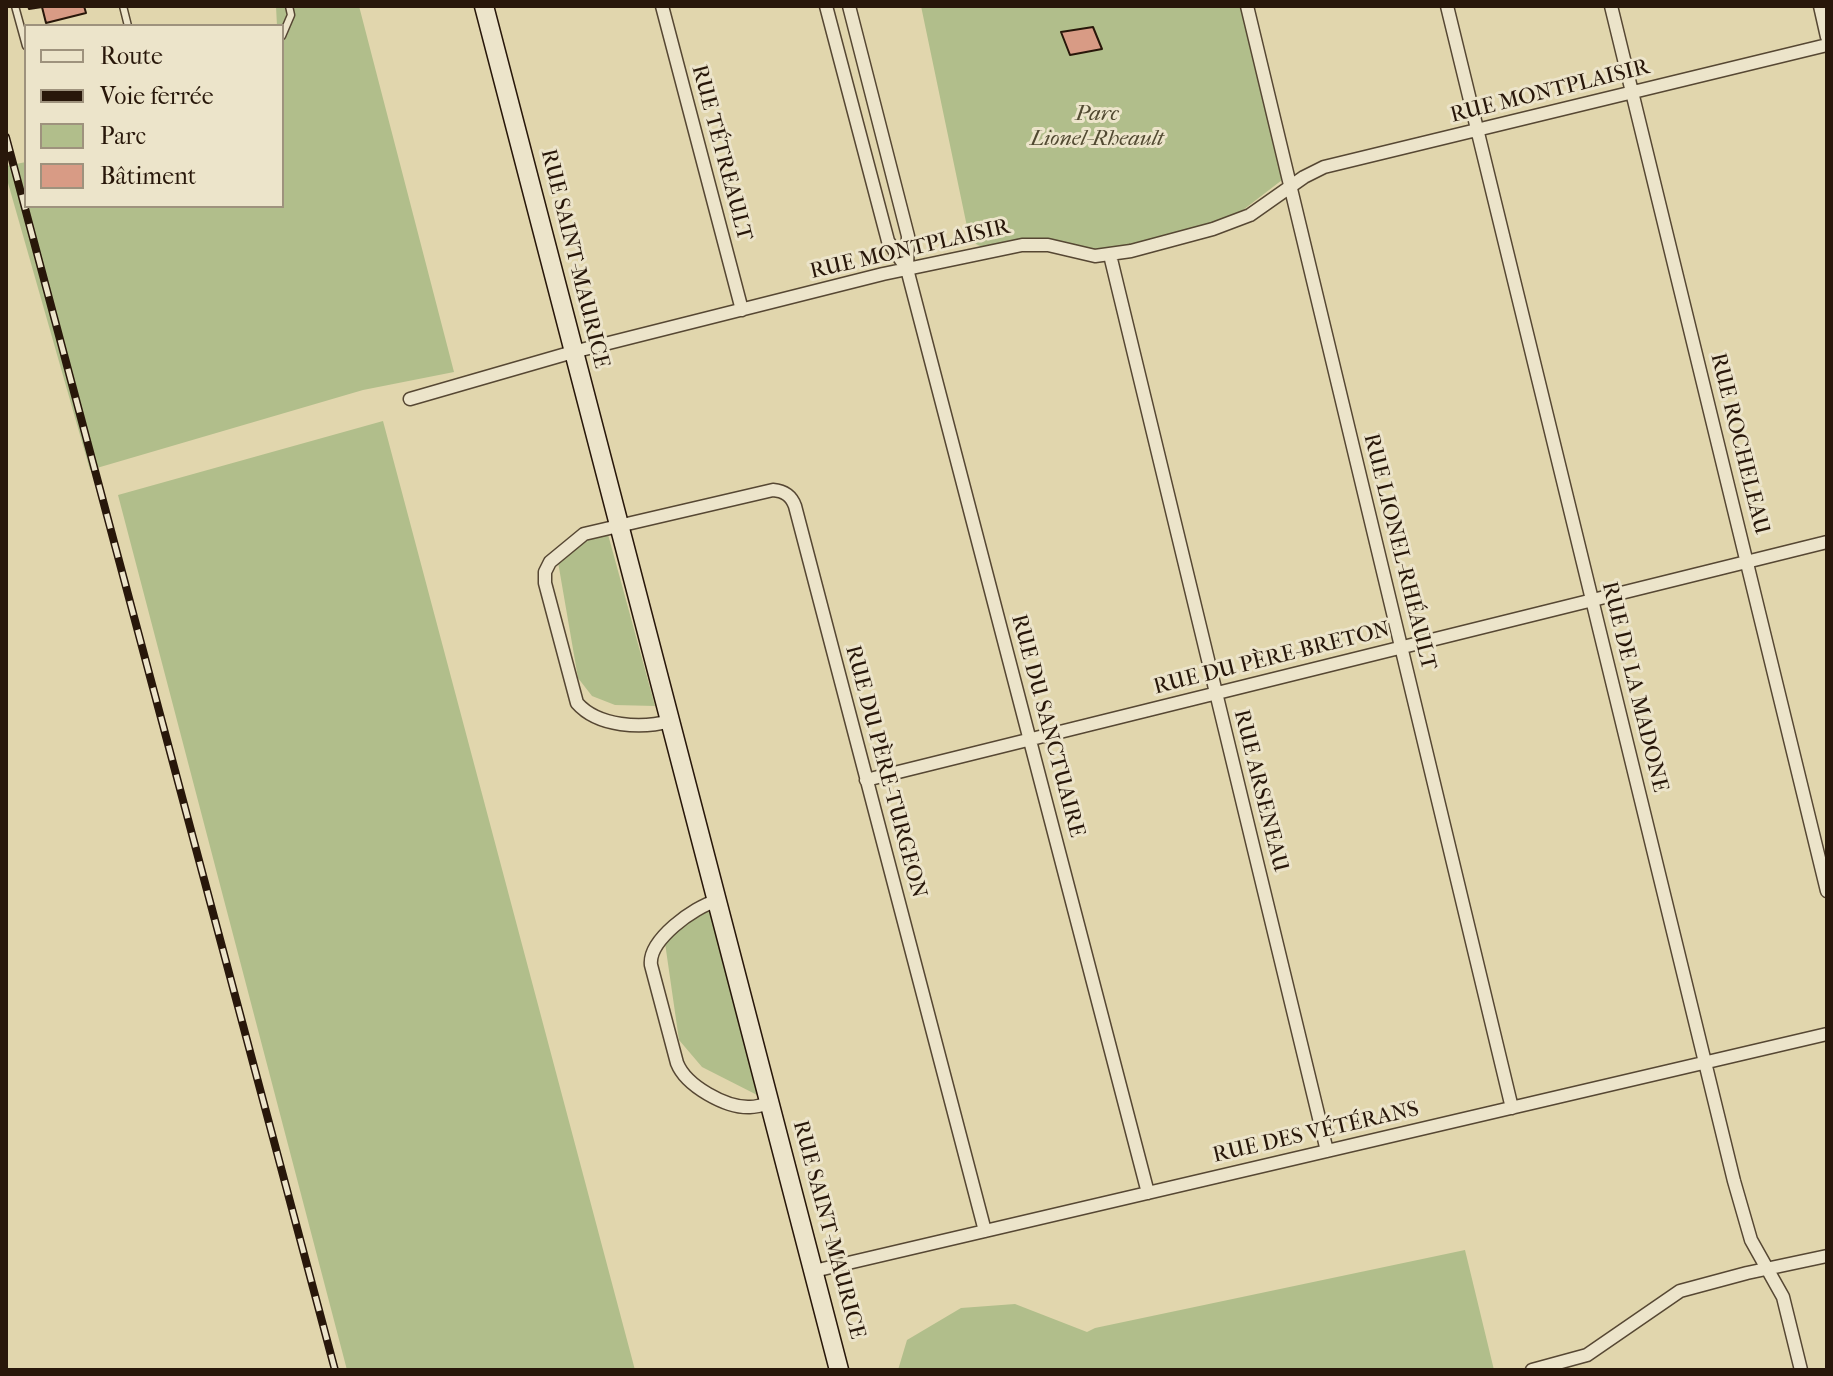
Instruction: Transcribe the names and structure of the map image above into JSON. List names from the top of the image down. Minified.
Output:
{"streets":{"street":["RUE MONTPLAISIR","RUE TÉTREAULT","RUE SAINT-MAURICE","RUE ROCHELEAU","RUE LIONEL-RHÉAULT","RUE DU PÈRE-BRETON","RUE DE LA MADONE","RUE DU SANCTUAIRE","RUE DU PÈRE-TURGEON","RUE ARSENEAU","RUE DES VÉTÉRANS"]},"crossings":[["RUE MONTPLAISIR","RUE TÉTREAULT"],["RUE MONTPLAISIR","RUE SAINT-MAURICE"],["RUE MONTPLAISIR","RUE ROCHELEAU"],["RUE MONTPLAISIR","RUE LIONEL-RHÉAULT"],["RUE MONTPLAISIR","RUE DE LA MADONE"],["RUE MONTPLAISIR","RUE DU SANCTUAIRE"],["RUE MONTPLAISIR","RUE ARSENEAU"],["RUE SAINT-MAURICE","RUE DU PÈRE-TURGEON"],["RUE SAINT-MAURICE","RUE DES VÉTÉRANS"],["RUE ROCHELEAU","RUE DU PÈRE-BRETON"],["RUE LIONEL-RHÉAULT","RUE DU PÈRE-BRETON"],["RUE LIONEL-RHÉAULT","RUE DES VÉTÉRANS"],["RUE DU PÈRE-BRETON","RUE DE LA MADONE"],["RUE DU PÈRE-BRETON","RUE DU SANCTUAIRE"],["RUE DU PÈRE-BRETON","RUE DU PÈRE-TURGEON"],["RUE DU PÈRE-BRETON","RUE ARSENEAU"],["RUE DE LA MADONE","RUE DES VÉTÉRANS"],["RUE DU SANCTUAIRE","RUE DES VÉTÉRANS"],["RUE DU PÈRE-TURGEON","RUE DES VÉTÉRANS"],["RUE ARSENEAU","RUE DES VÉTÉRANS"]],"parks":["Parc Lionel-Rheault"],"legend":["Route","Voie ferrée","Parc","Bâtiment"]}
